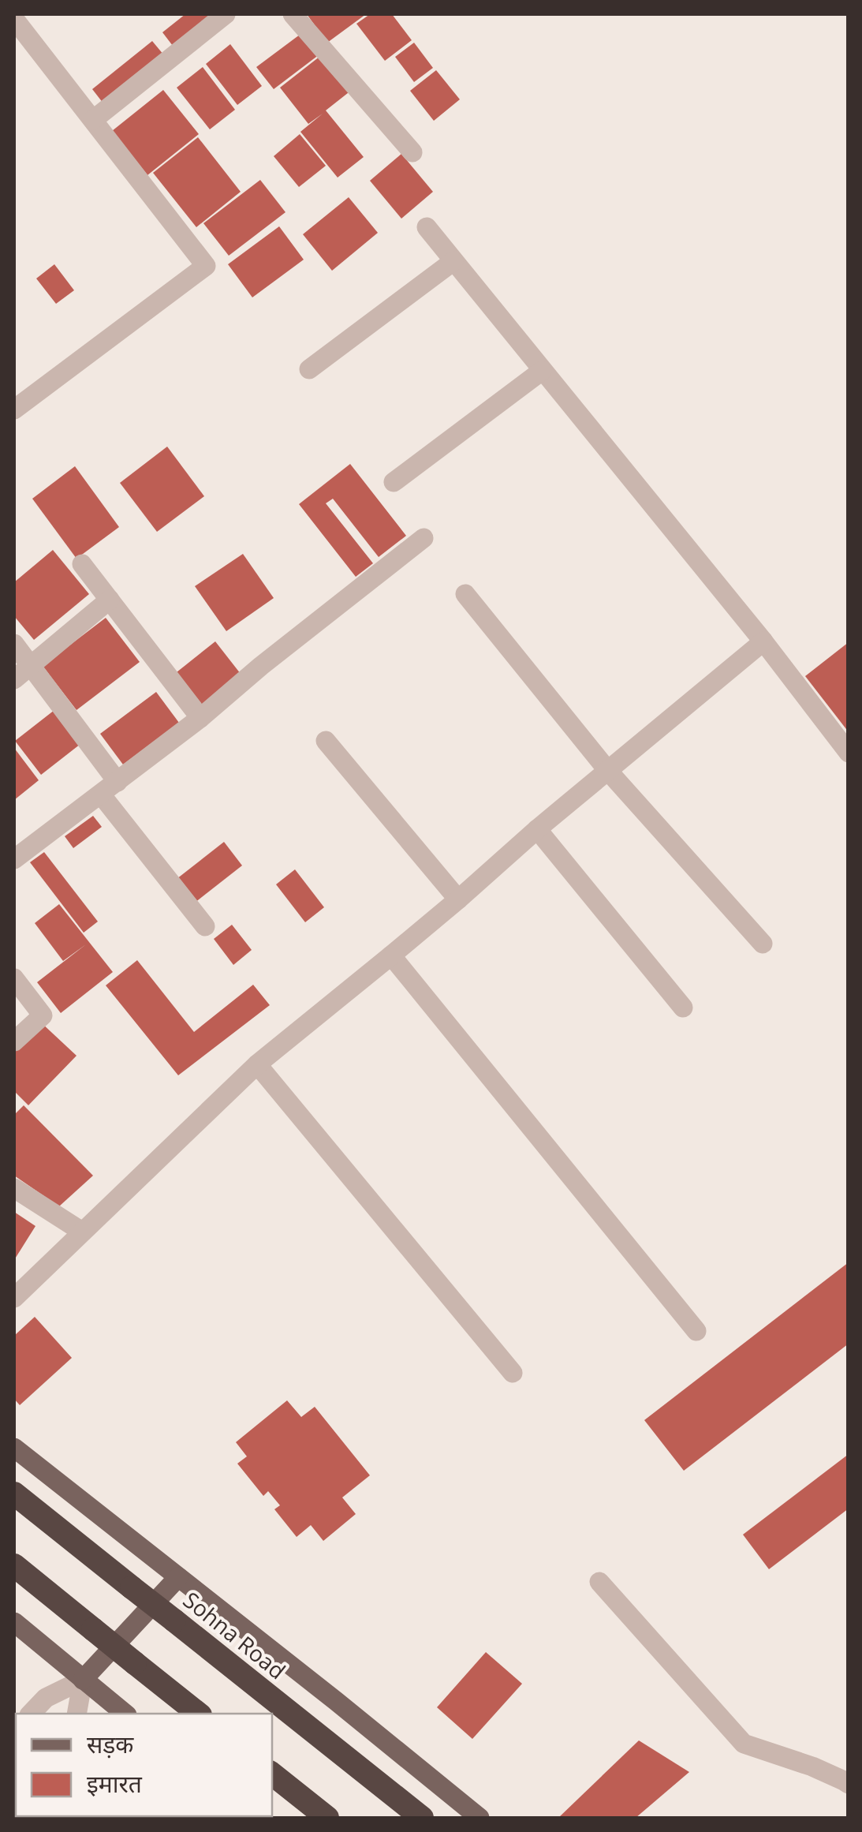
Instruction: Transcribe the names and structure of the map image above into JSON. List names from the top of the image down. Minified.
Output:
{"streets":{"highway":["Sohna Road"]},"legend":["सड़क","इमारत"]}
